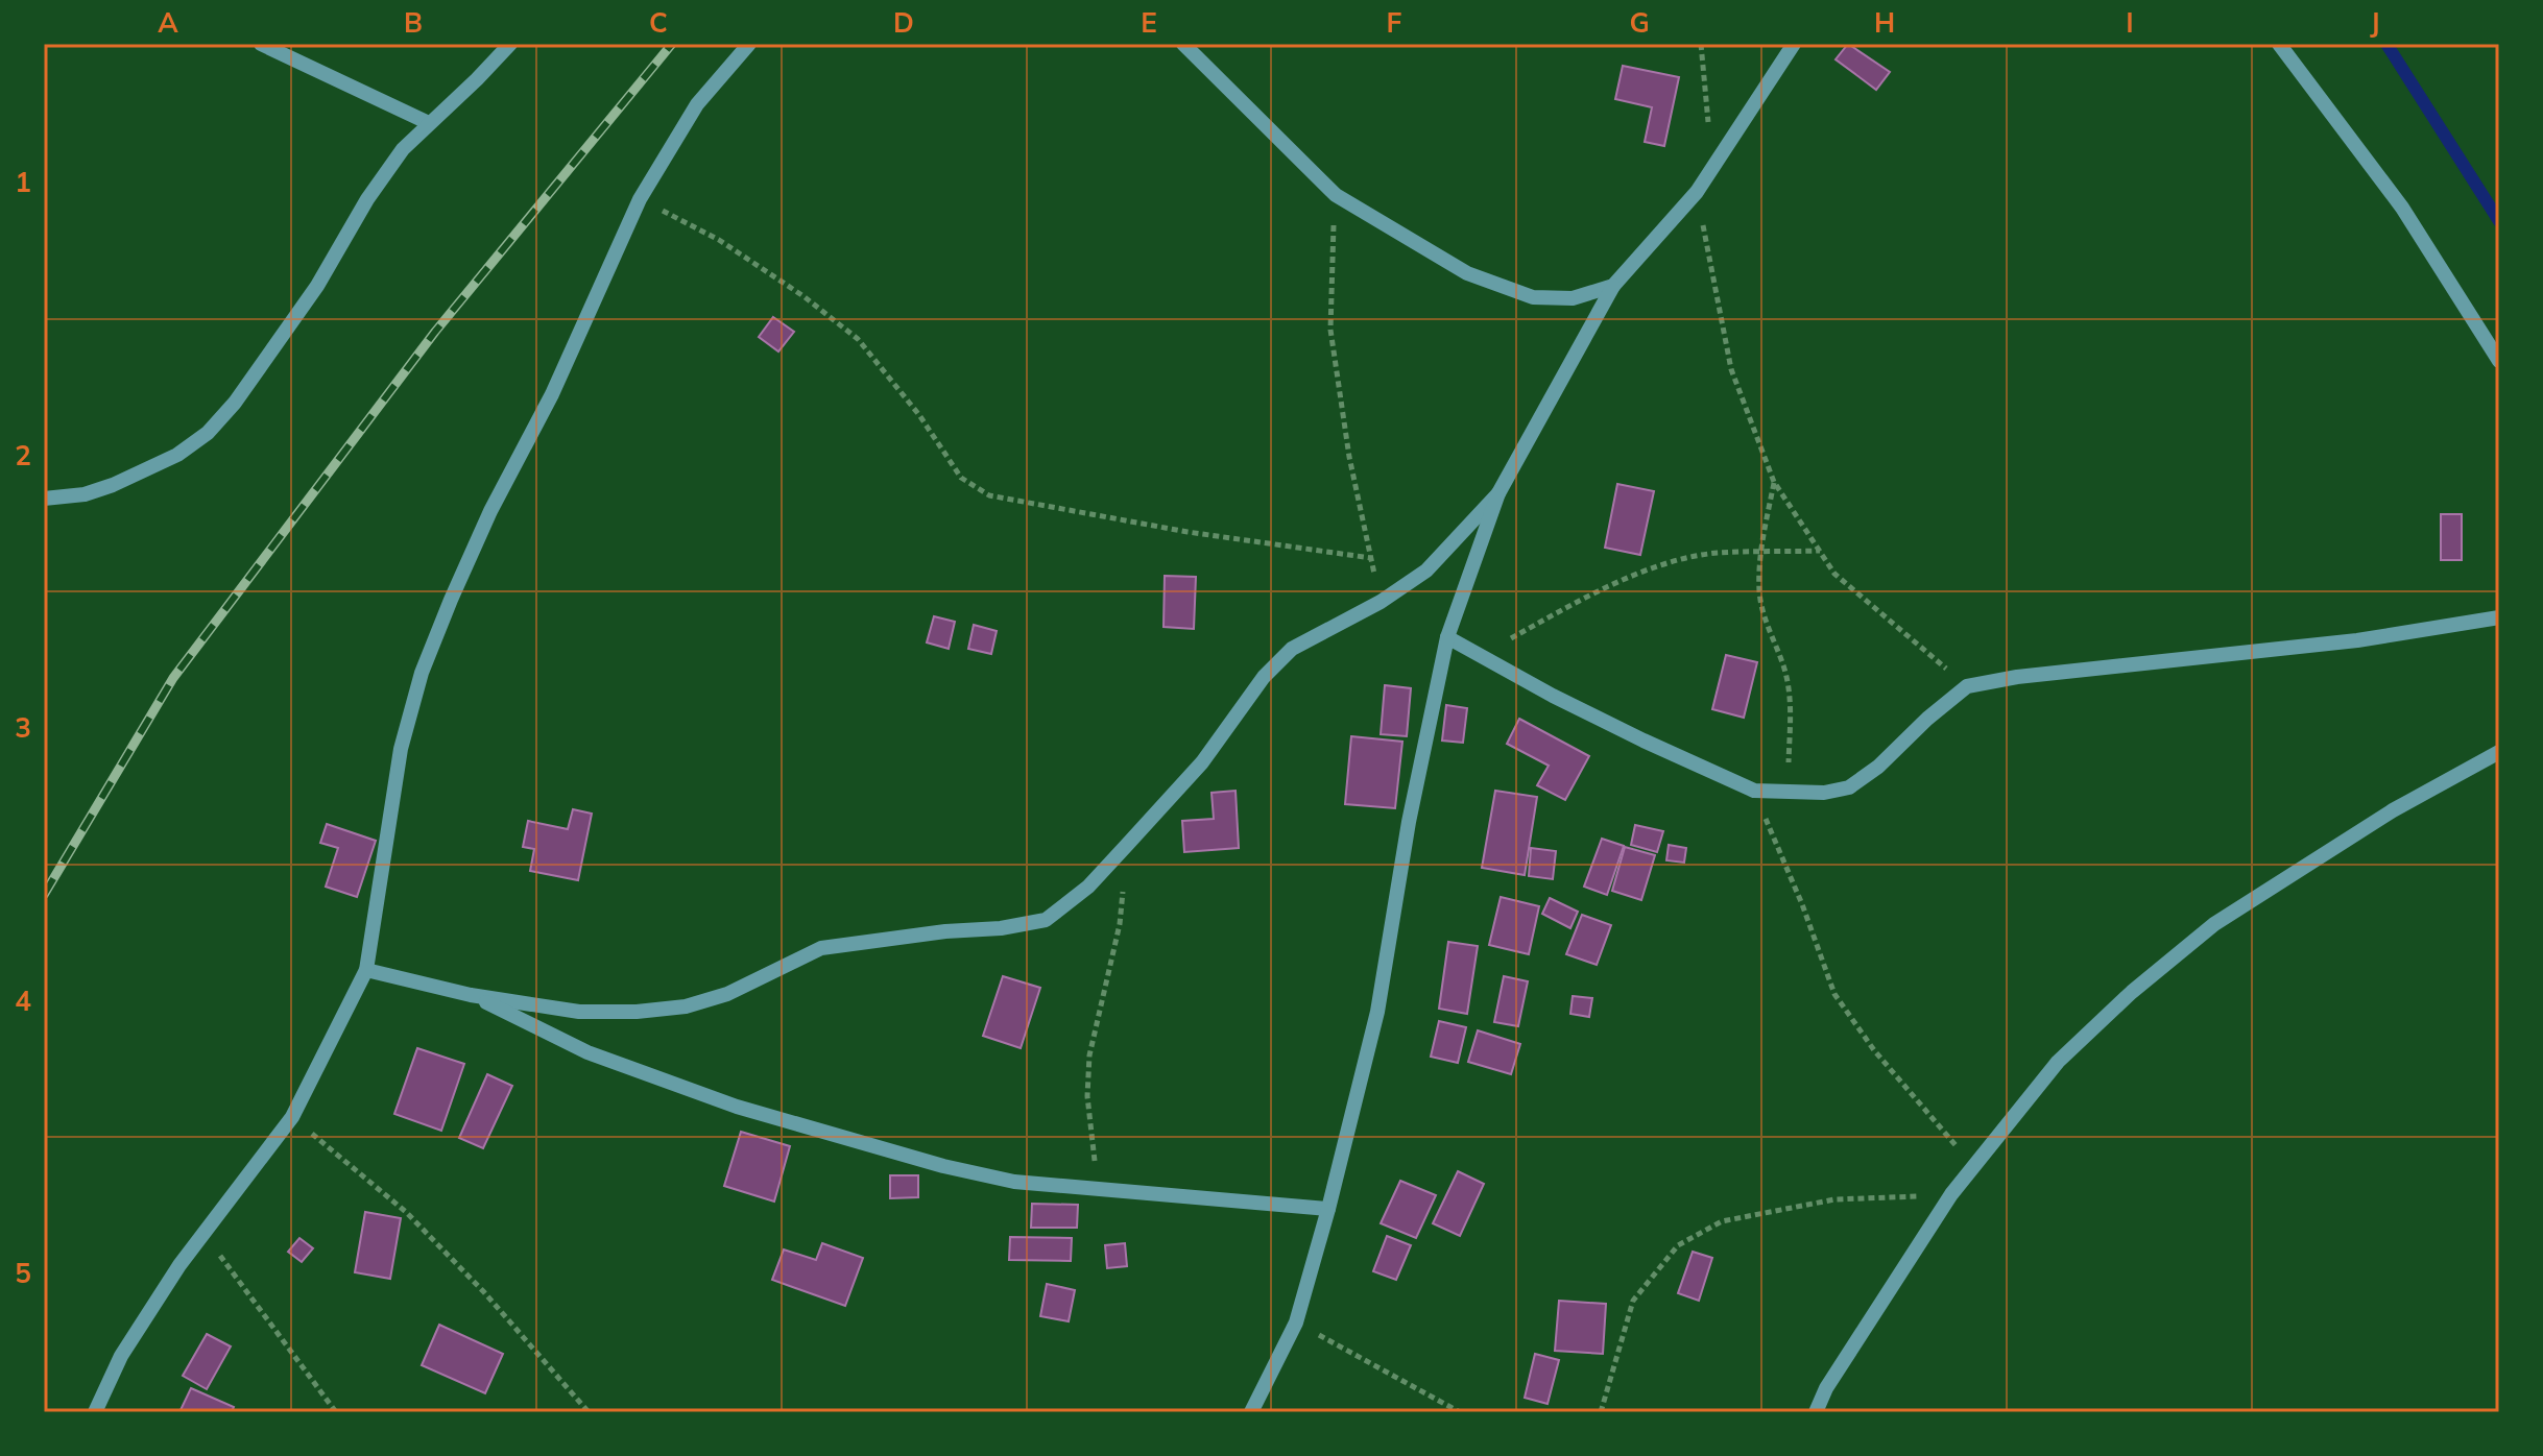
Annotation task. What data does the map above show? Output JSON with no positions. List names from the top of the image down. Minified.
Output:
{"grid":{"columns":["A","B","C","D","E","F","G","H","I","J"],"rows":["1","2","3","4","5"]}}
